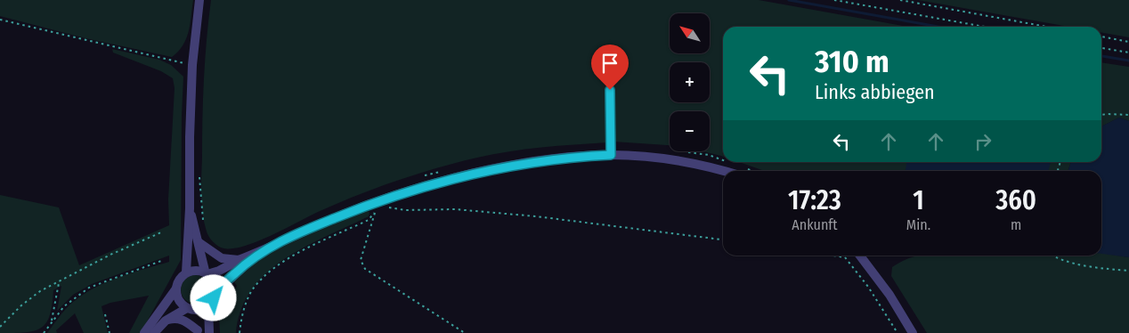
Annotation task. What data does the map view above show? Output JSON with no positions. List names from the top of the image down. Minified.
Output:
{"north":"top left","page":{"map_buttons":["+","−"],"turn":["310 m","Links abbiegen"],"eta":["17:23","Ankunft","1","Min.","360","m"]}}
